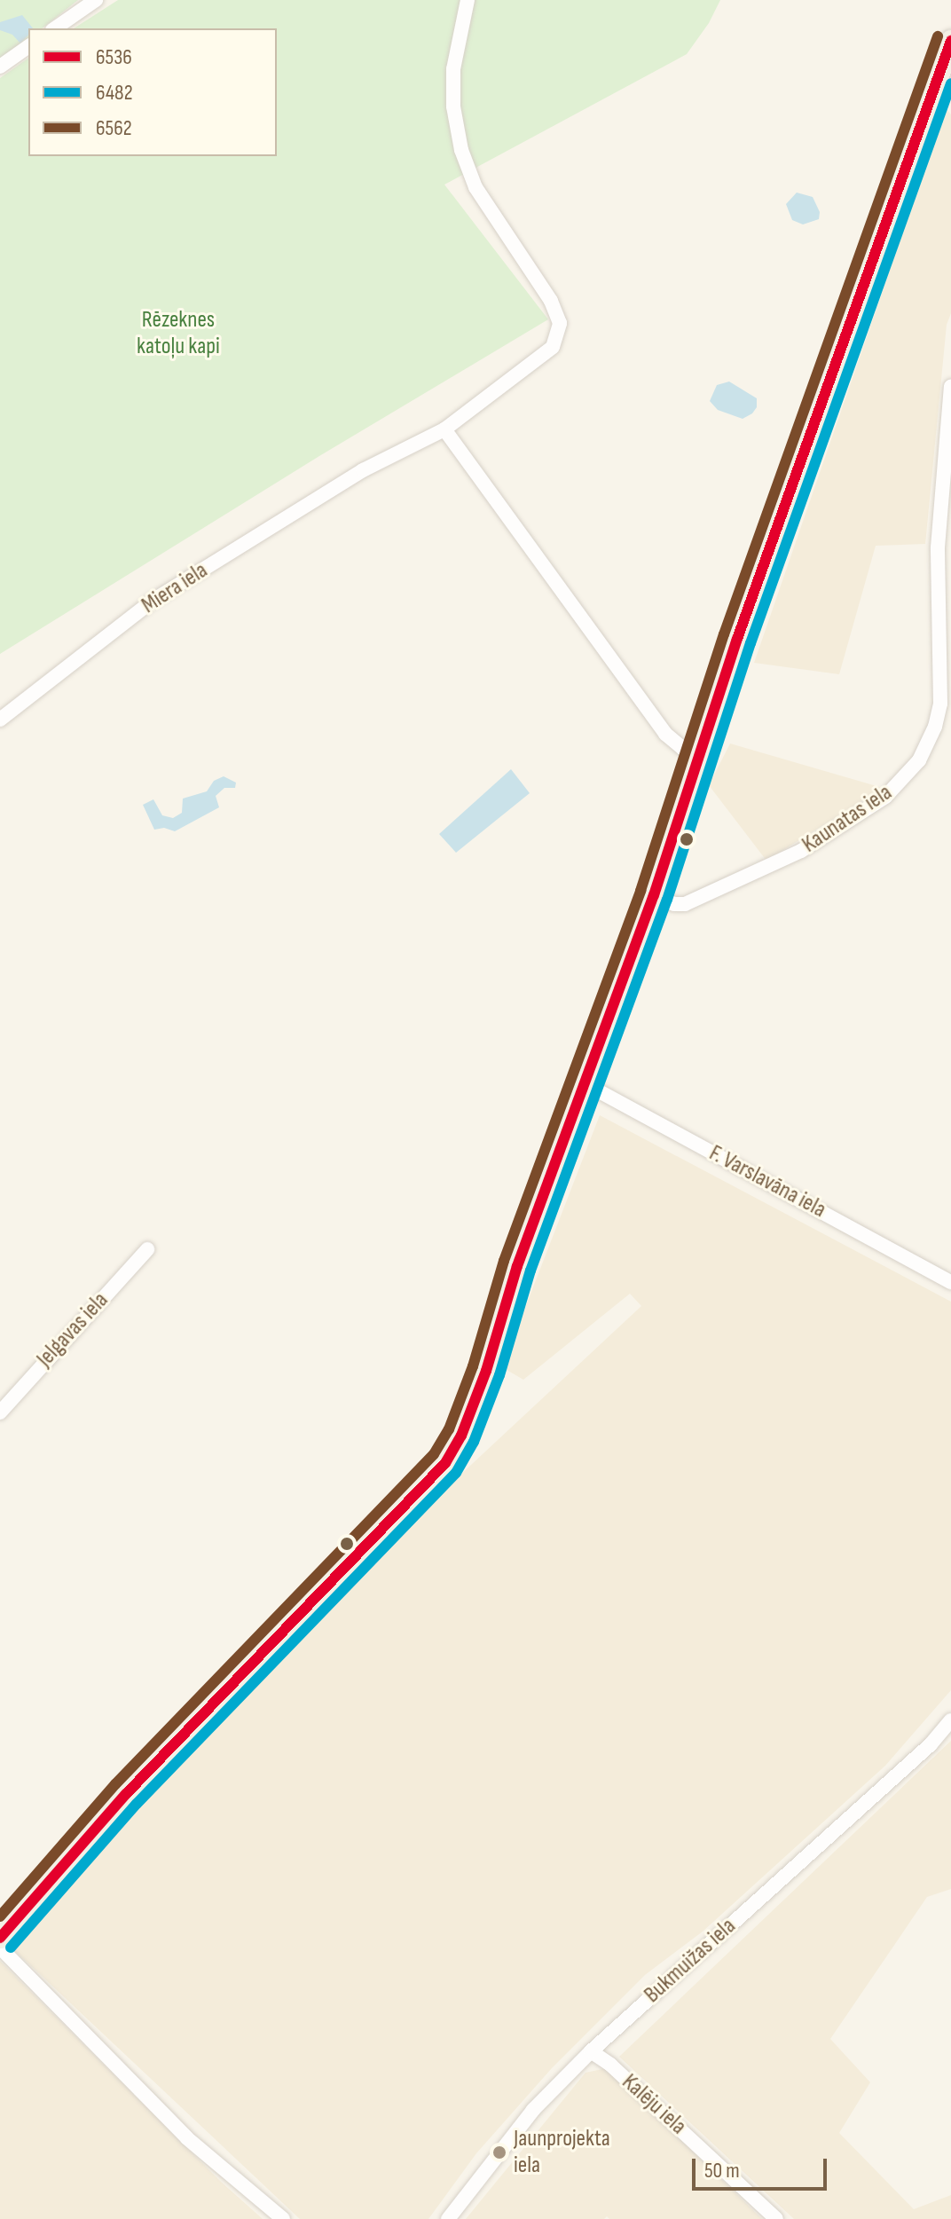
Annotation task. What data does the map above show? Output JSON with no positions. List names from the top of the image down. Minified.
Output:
{"streets":{"street":["Miera iela","Kaunatas iela","F. Varslavāna iela","Jelgavas iela","Bukmuižas iela","Kalēju iela"]},"crossings":[["Bukmuižas iela","Kalēju iela"]],"parks":["Rēzeknes katoļu kapi"],"places":["Jaunprojekta iela"],"lines":["transit line 6562","transit line 6536","transit line 6482"],"legend":["6536","6482","6562"],"scale_bar":"50 m"}
